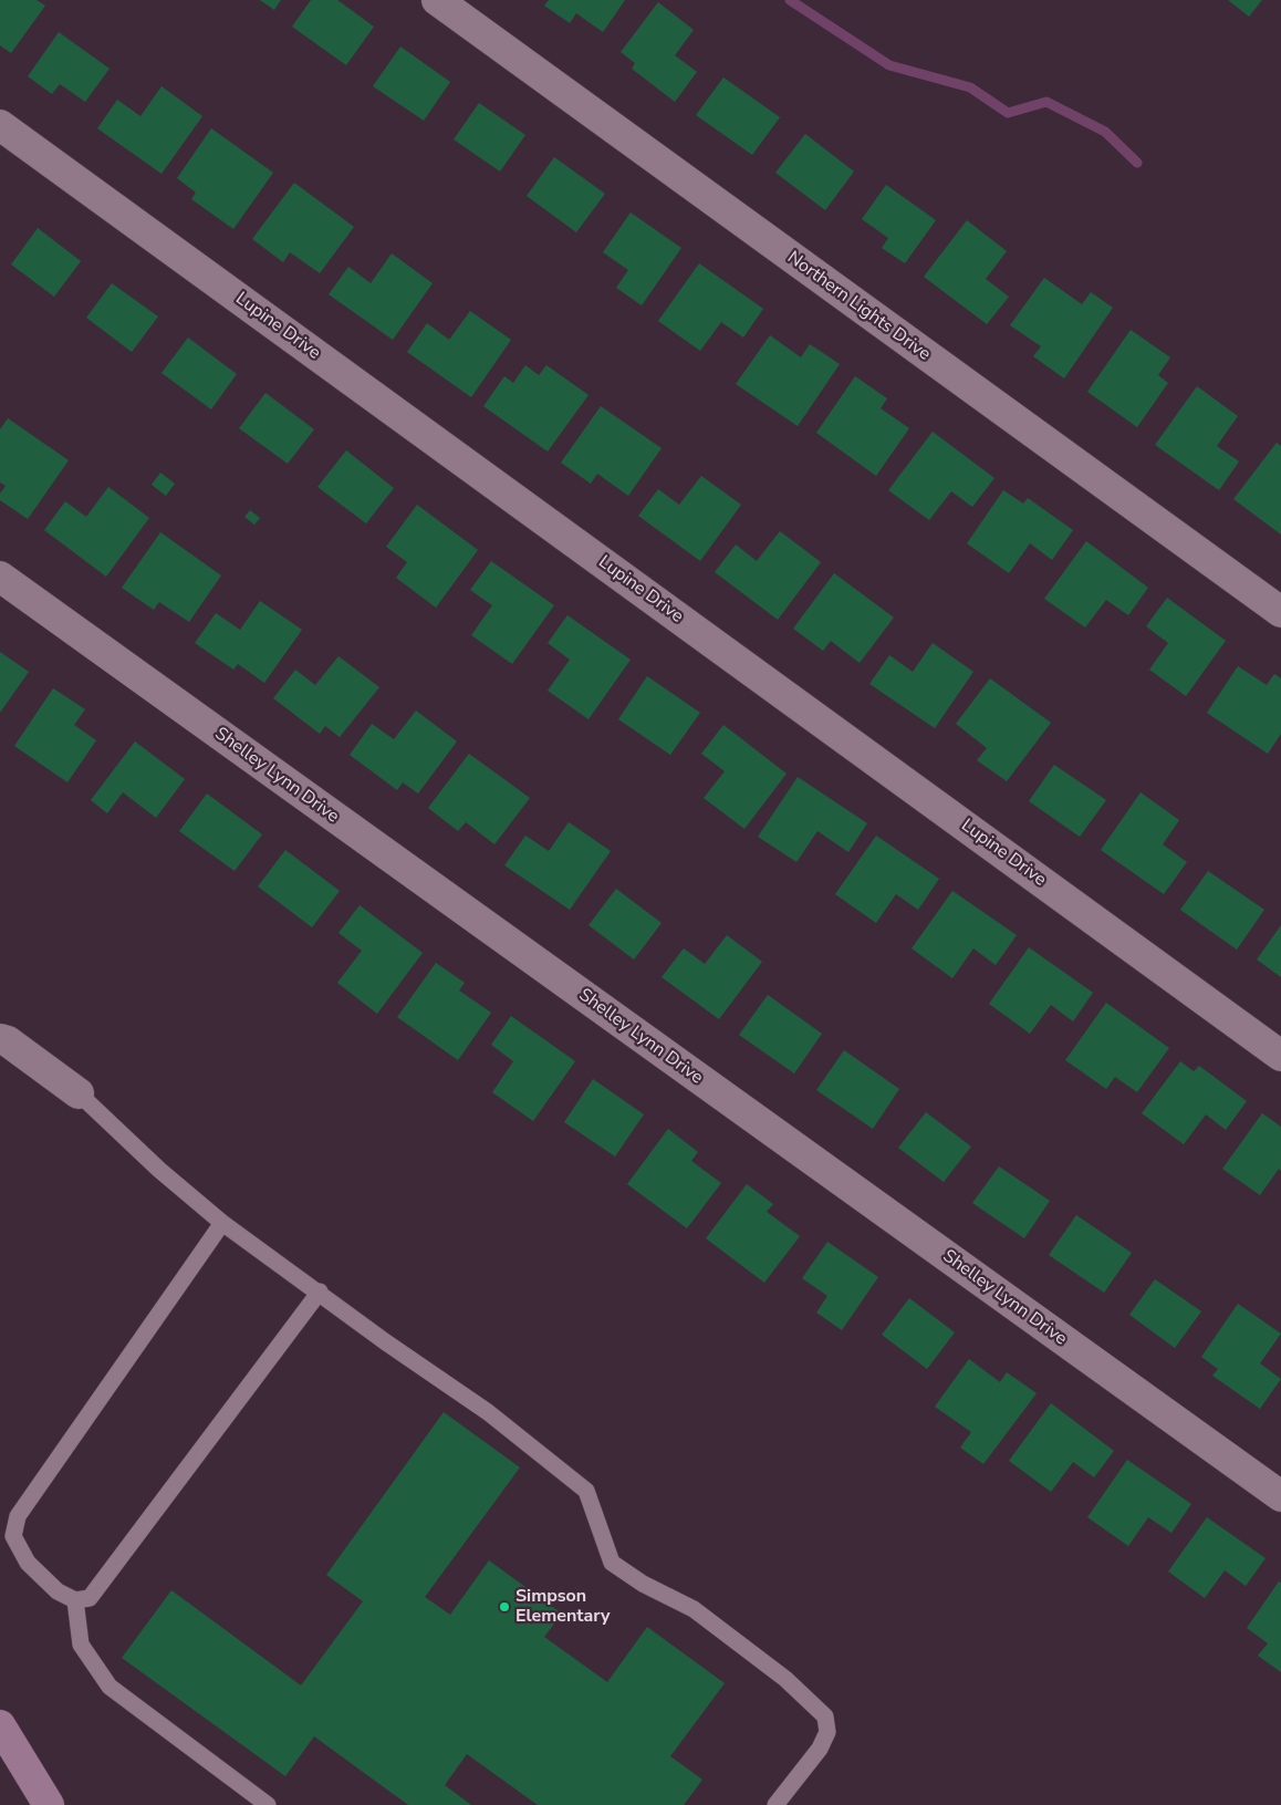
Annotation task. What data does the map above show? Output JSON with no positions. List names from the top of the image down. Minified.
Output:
{"streets":{"street":["Northern Lights Drive","Lupine Drive","Shelley Lynn Drive"]},"places":["Simpson Elementary"]}
